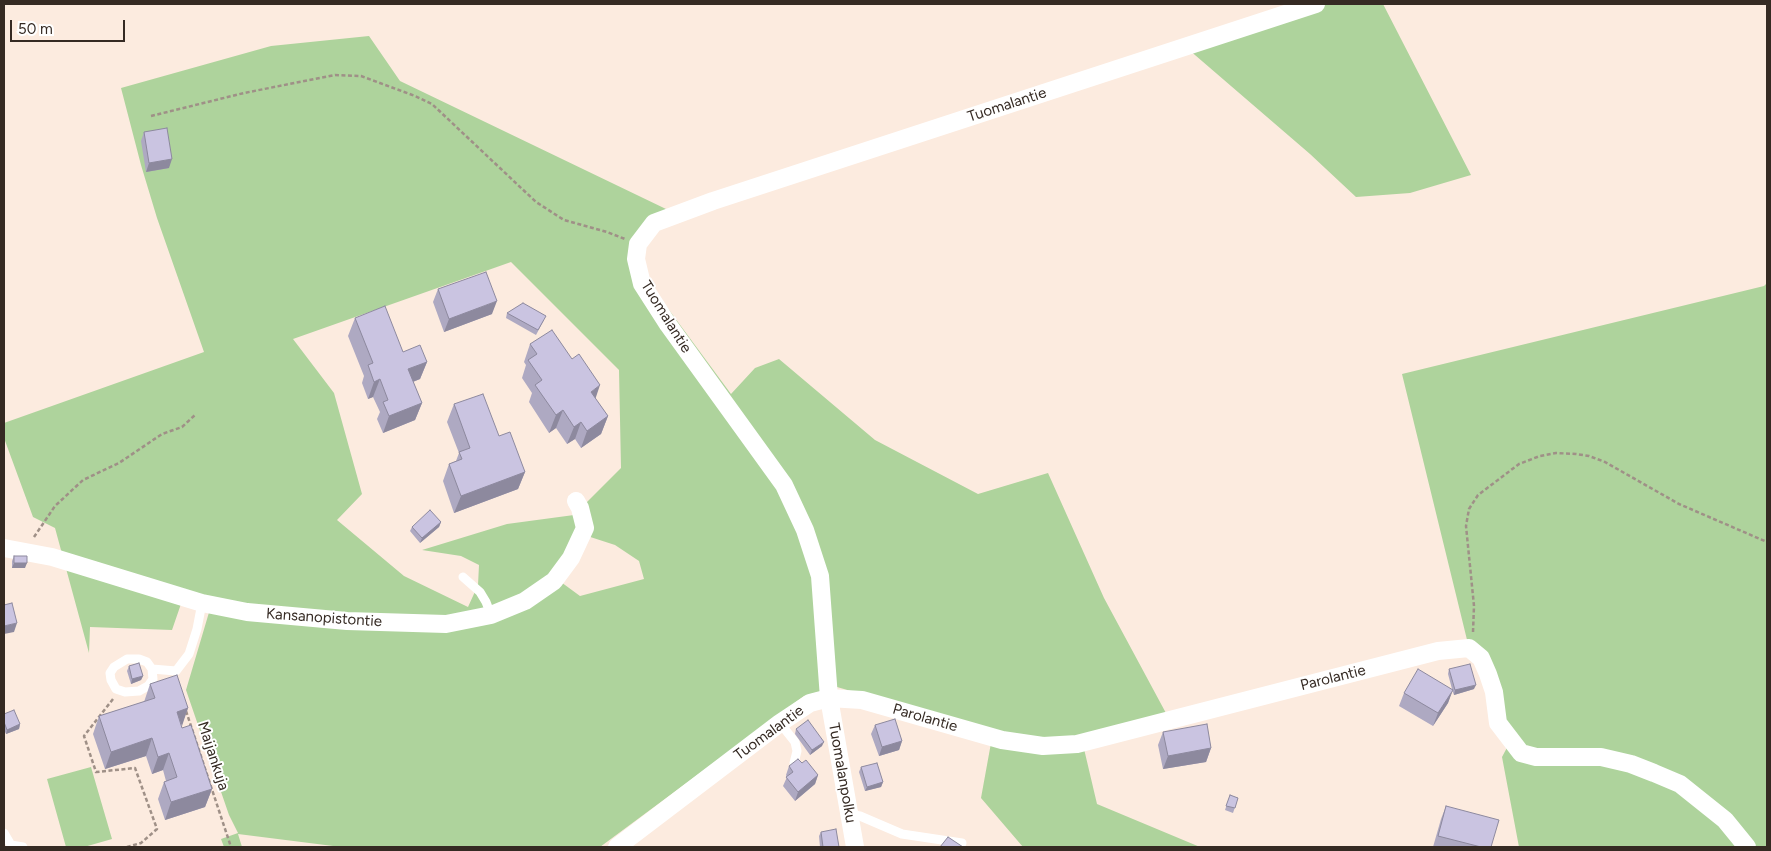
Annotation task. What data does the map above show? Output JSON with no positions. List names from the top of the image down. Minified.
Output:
{"streets":{"street":["Tuomalantie","Kansanopistontie","Parolantie","Tuomalanpolku"],"path":["Maijankuja"]},"crossings":[["Tuomalantie","Parolantie"],["Tuomalantie","Tuomalanpolku"],["Parolantie","Tuomalanpolku"]],"scale_bar":"50 m"}
